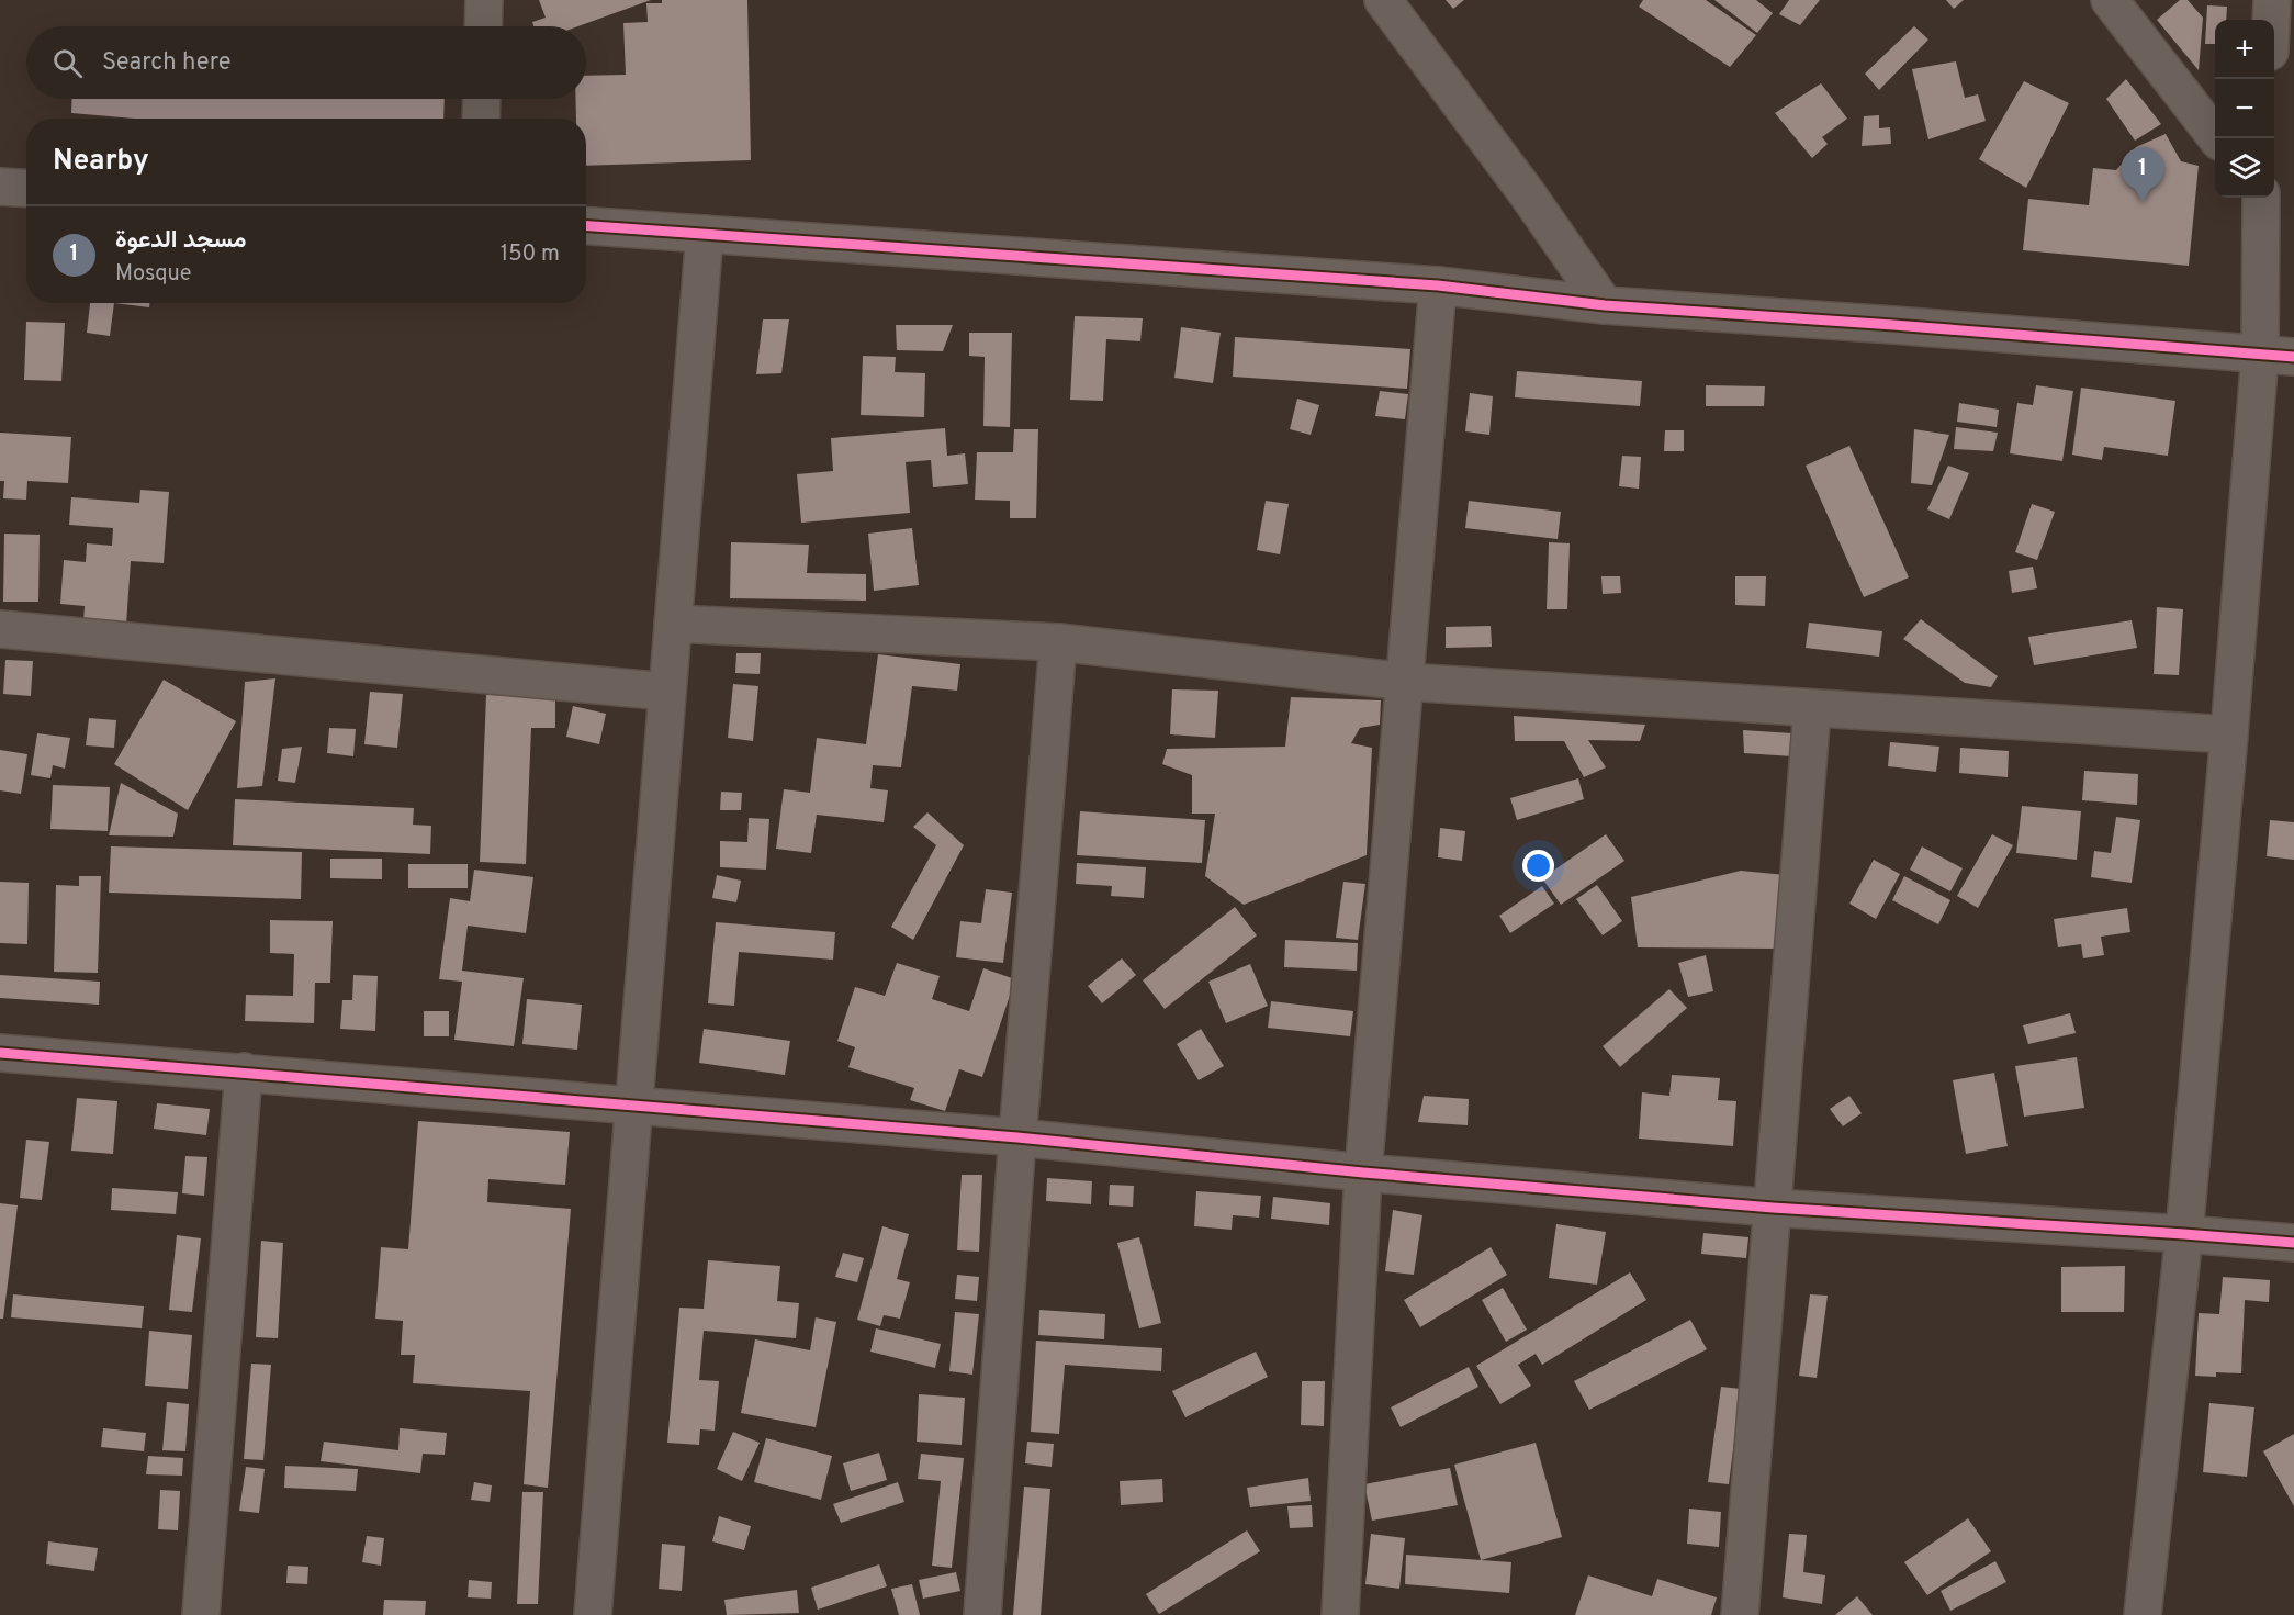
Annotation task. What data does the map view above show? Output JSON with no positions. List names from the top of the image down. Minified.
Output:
{"page":{"map_buttons":["+","−"],"search":"Search here","heading":"Nearby","pins":"1","list":[{"mark":"1","name":"مسجد الدعوة","note":"Mosque","value":"150 m"}]}}
